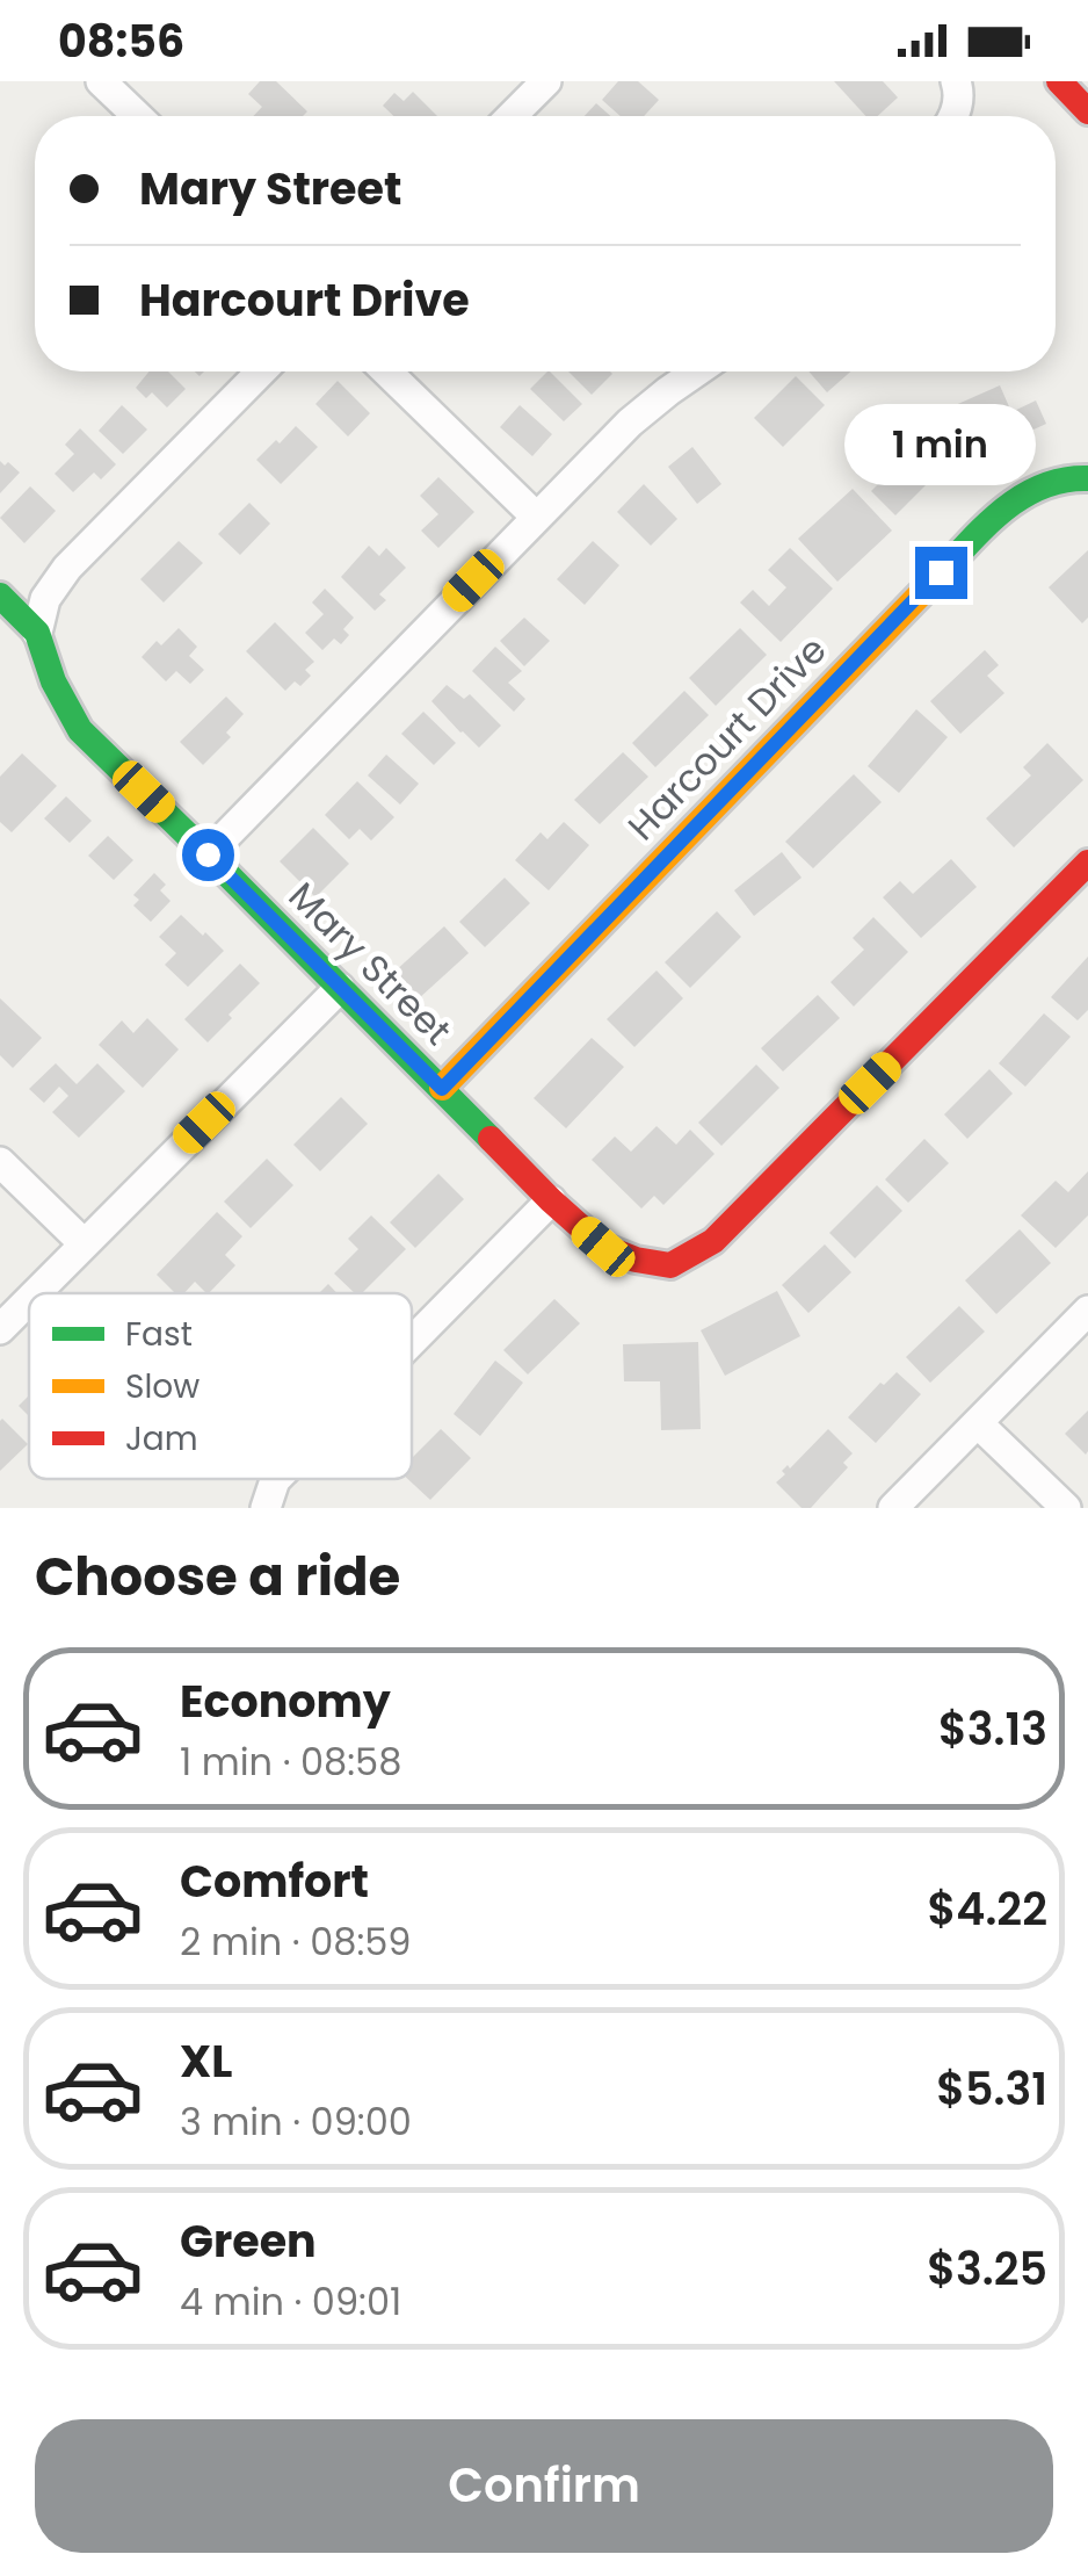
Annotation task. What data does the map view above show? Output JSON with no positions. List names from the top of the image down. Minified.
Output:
{"streets":{"street":["Harcourt Drive","Mary Street"]},"crossings":[["Harcourt Drive","Mary Street"]],"legend":["Fast","Slow","Jam"],"page":{"status":"08:56","banner":["Mary Street","Harcourt Drive"],"bubble":"1 min","heading":"Choose a ride","list":[{"name":"Economy","note":"1 min · 08:58","value":"$3.13"},{"name":"Comfort","note":"2 min · 08:59","value":"$4.22"},{"name":"XL","note":"3 min · 09:00","value":"$5.31"},{"name":"Green","note":"4 min · 09:01","value":"$3.25"}],"buttons":"Confirm"}}
